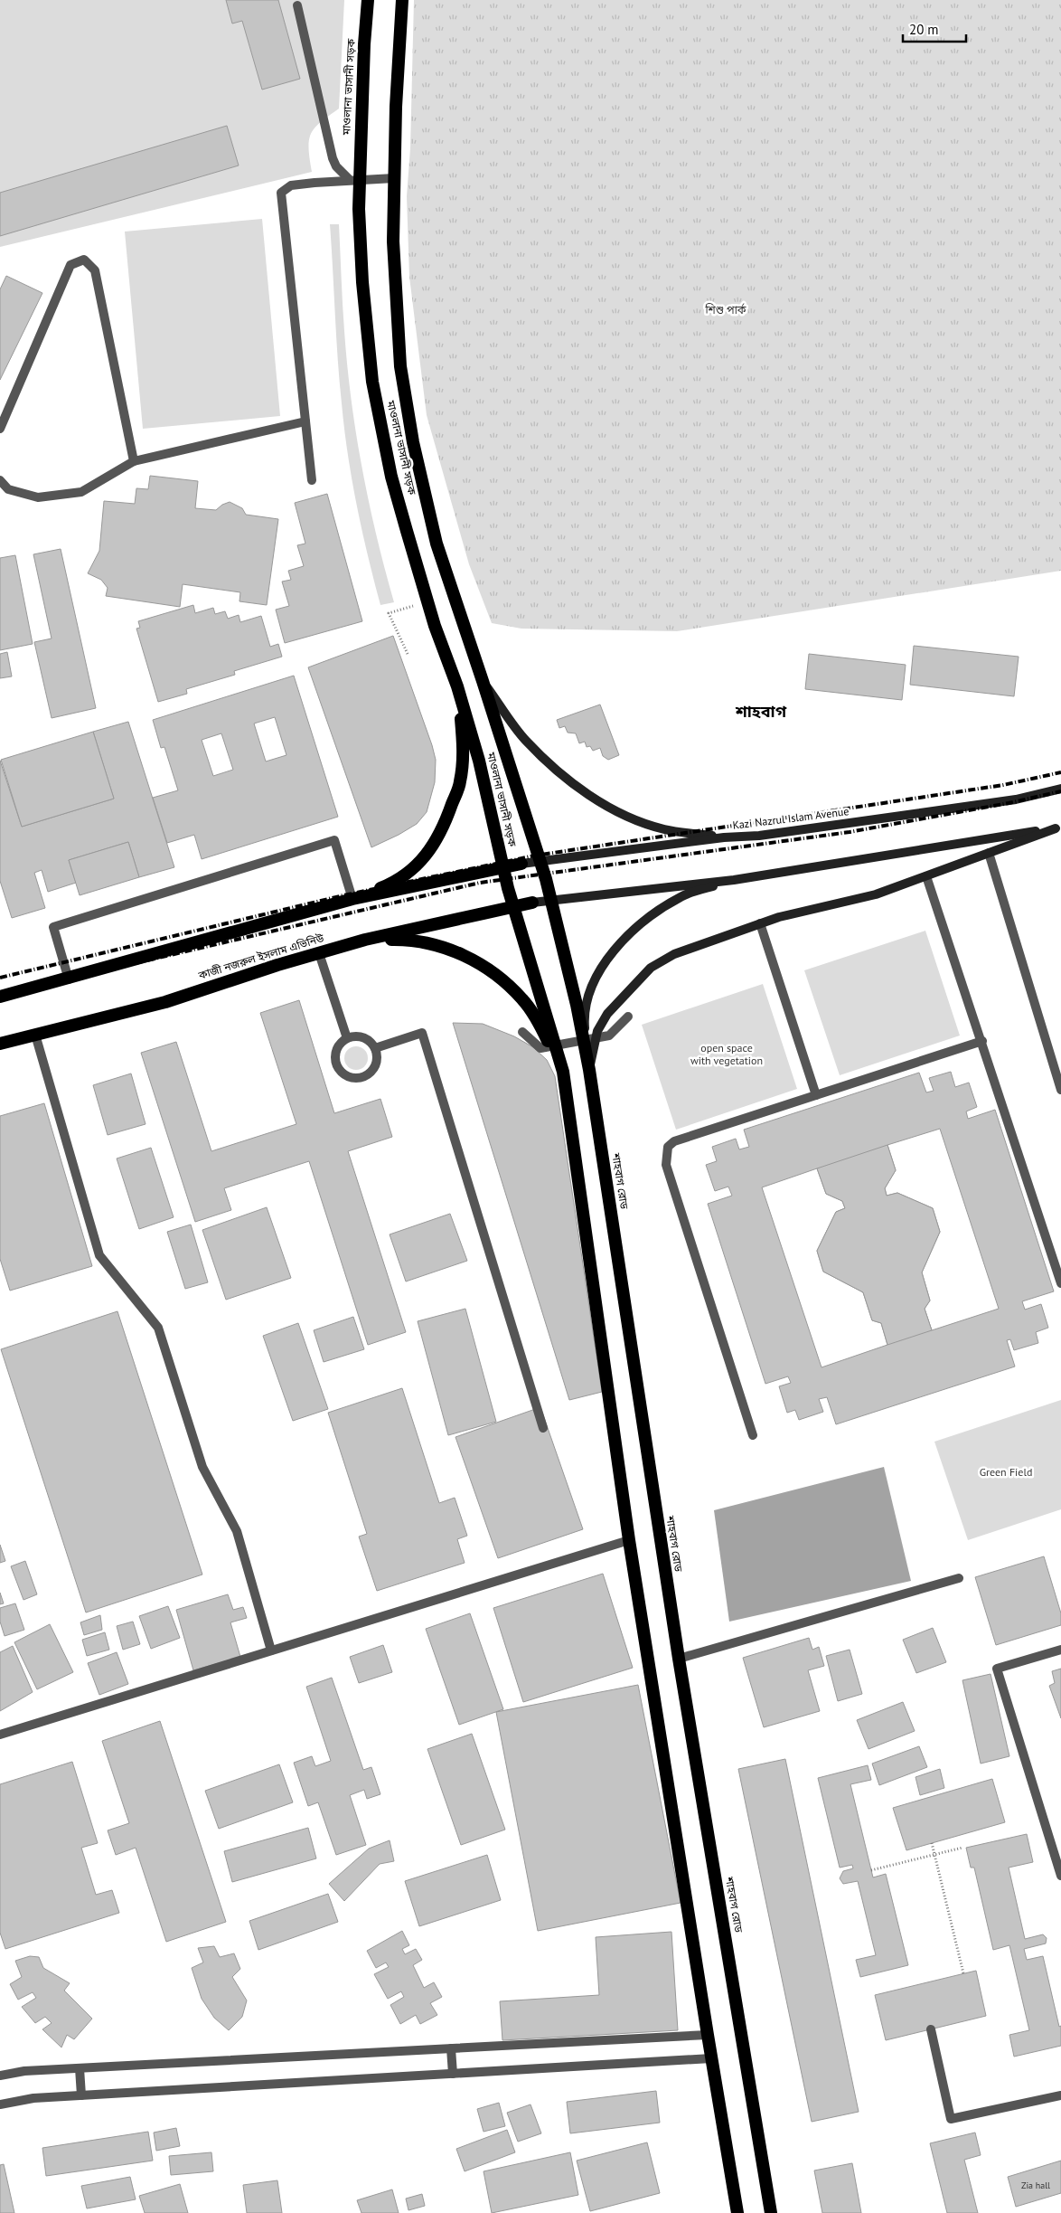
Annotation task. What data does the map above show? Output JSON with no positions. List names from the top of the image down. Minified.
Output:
{"streets":{"highway":["মাওলানা ভাসানী সড়ক","কাজী নজরুল ইসলাম এভিনিউ","শাহবাগ রোড"],"main road":["Kazi Nazrul Islam Avenue"]},"crossings":[["মাওলানা ভাসানী সড়ক","Kazi Nazrul Islam Avenue"],["মাওলানা ভাসানী সড়ক","কাজী নজরুল ইসলাম এভিনিউ"],["মাওলানা ভাসানী সড়ক","শাহবাগ রোড"],["Kazi Nazrul Islam Avenue","কাজী নজরুল ইসলাম এভিনিউ"],["Kazi Nazrul Islam Avenue","শাহবাগ রোড"],["কাজী নজরুল ইসলাম এভিনিউ","শাহবাগ রোড"]],"districts":["শাহবাগ"],"parks":["শিশু পার্ক","open space with vegetation","Green Field"],"house_numbers":["Zia hall"],"scale_bar":"20 m"}
